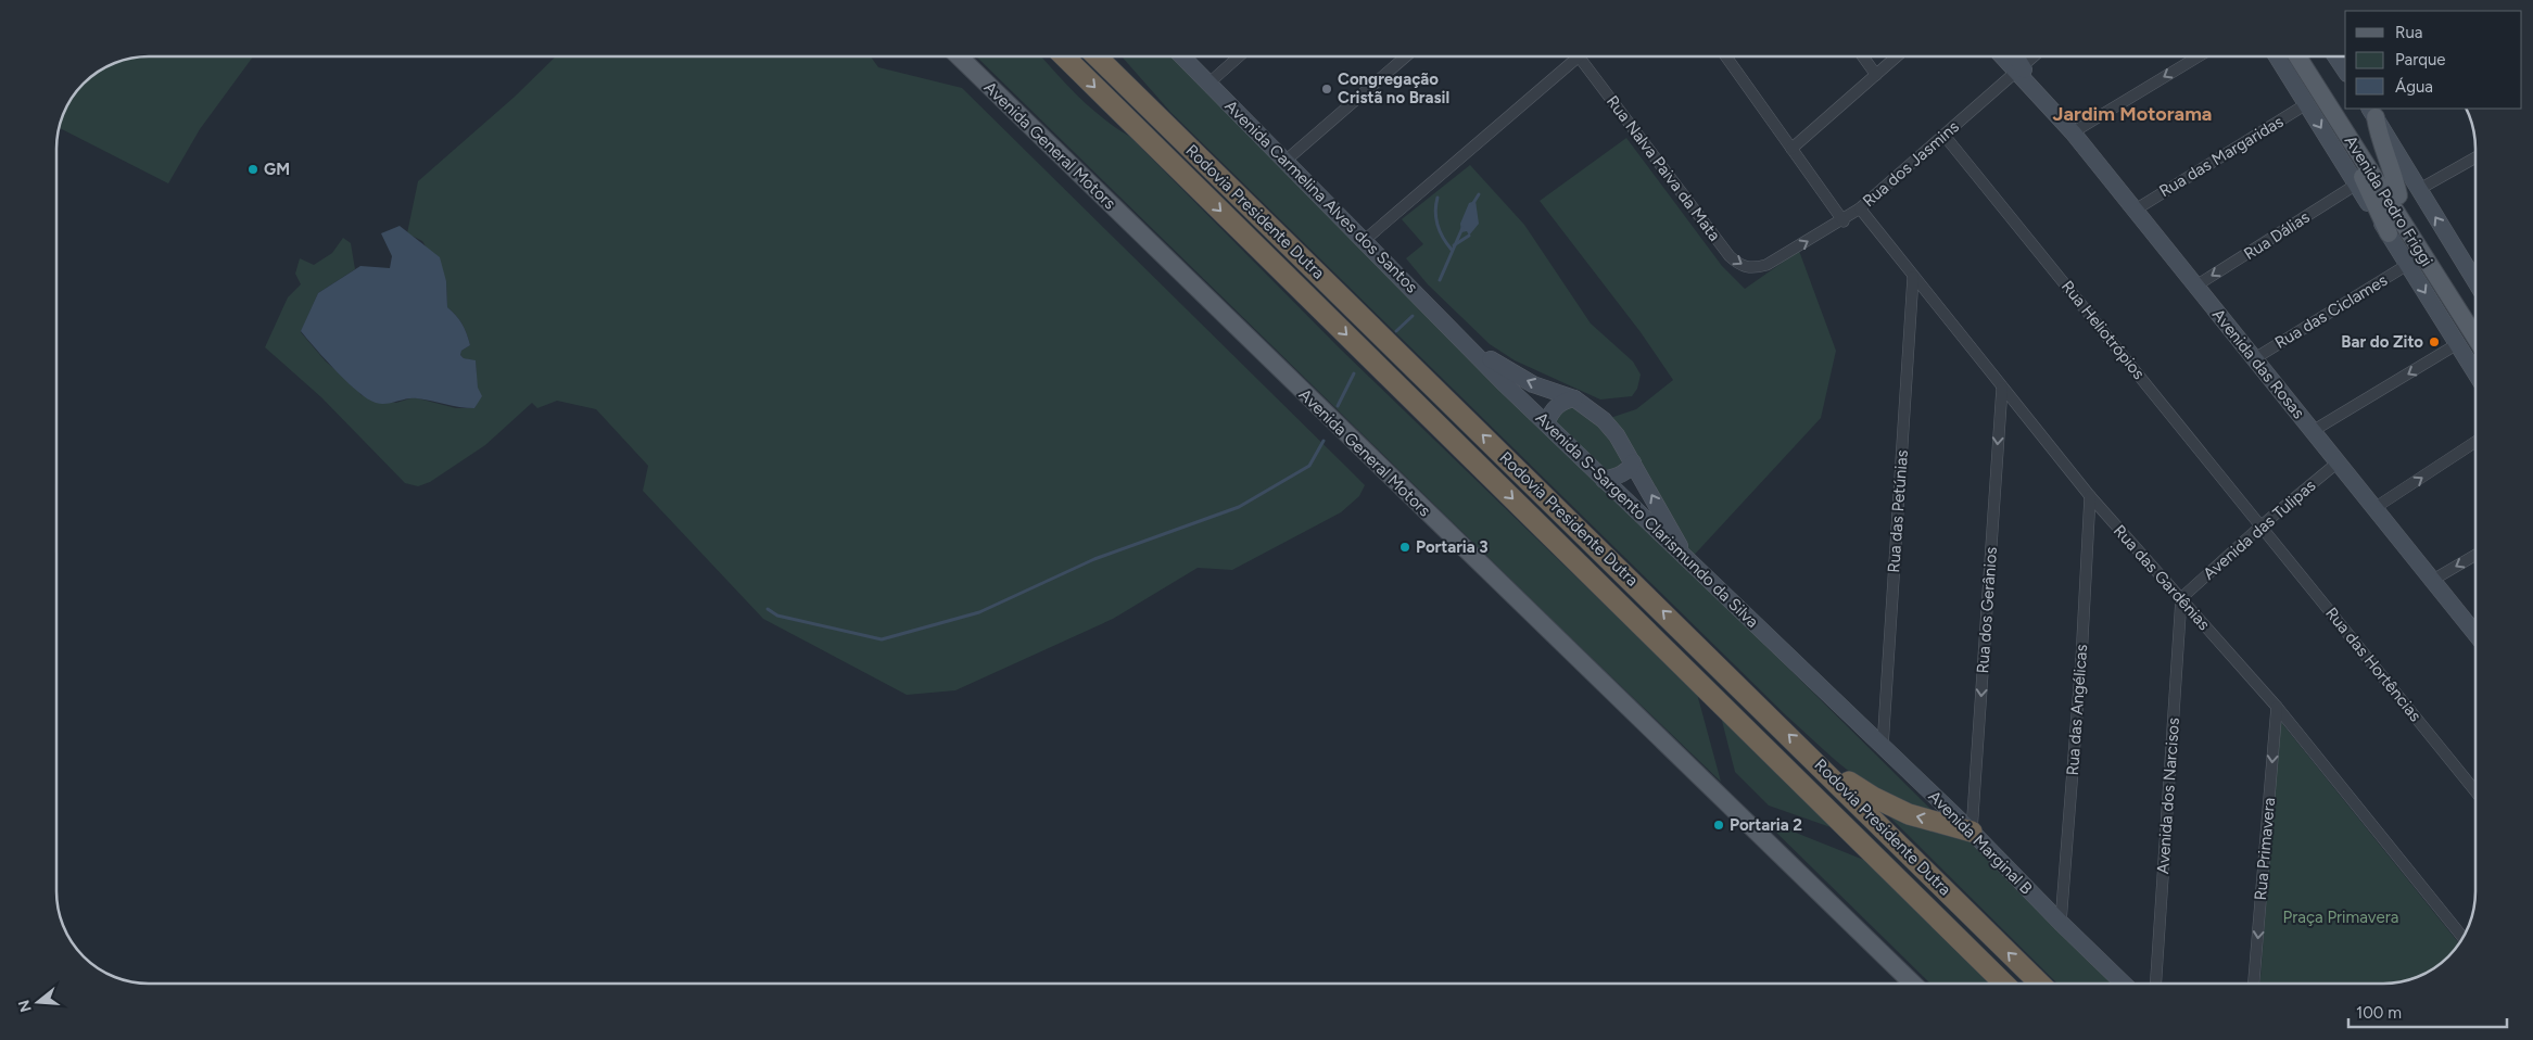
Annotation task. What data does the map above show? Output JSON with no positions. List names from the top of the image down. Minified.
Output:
{"streets":{"highway":["Rodovia Presidente Dutra"],"main road":["Avenida General Motors","Avenida Pedro Friggi"],"street":["Rua das Margaridas","Rua dos Jasmins","Rua Nalva Paiva da Mata","Avenida Carmelina Alves dos Santos","Rua Dálias","Rua das Ciclames","Rua Heliotrópios","Avenida das Rosas","Rua das Petúnias","Avenida S-Sargento Clarismundo da Silva","Avenida das Tulipas","Rua das Gardênias","Rua dos Gerânios","Rua das Hortências","Rua das Angélicas","Avenida dos Narcisos","Avenida Marginal B","Rua Primavera"]},"crossings":[["Rua das Margaridas","Avenida das Rosas"],["Rua dos Jasmins","Rua Nalva Paiva da Mata"],["Rua dos Jasmins","Rua Heliotrópios"],["Rua dos Jasmins","Avenida das Rosas"],["Rua dos Jasmins","Rua das Gardênias"],["Avenida Carmelina Alves dos Santos","Avenida S-Sargento Clarismundo da Silva"],["Rua Dálias","Avenida das Rosas"],["Rua das Ciclames","Avenida das Rosas"],["Rua Heliotrópios","Avenida das Tulipas"],["Rua Heliotrópios","Rua das Hortências"],["Avenida das Rosas","Avenida das Tulipas"],["Rua das Petúnias","Rua das Gardênias"],["Rua das Petúnias","Avenida Marginal B"],["Avenida S-Sargento Clarismundo da Silva","Avenida Marginal B"],["Avenida das Tulipas","Rua das Gardênias"],["Avenida das Tulipas","Rua das Hortências"],["Avenida das Tulipas","Avenida dos Narcisos"],["Rua das Gardênias","Rua dos Gerânios"],["Rua das Gardênias","Rua das Angélicas"],["Rua das Gardênias","Avenida dos Narcisos"],["Rua das Gardênias","Rua Primavera"],["Rua dos Gerânios","Avenida Marginal B"],["Rua das Angélicas","Avenida Marginal B"]],"one_way":["Rua Nalva Paiva da Mata","Rua Dálias","Rua dos Gerânios","Rua Primavera"],"districts":["Jardim Motorama"],"parks":["Praça Primavera"],"places":["Congregação Cristã no Brasil","GM","Bar do Zito","Portaria 3","Portaria 2"],"legend":["Rua","Parque","Água"],"scale_bar":"100 m","north":"left"}
